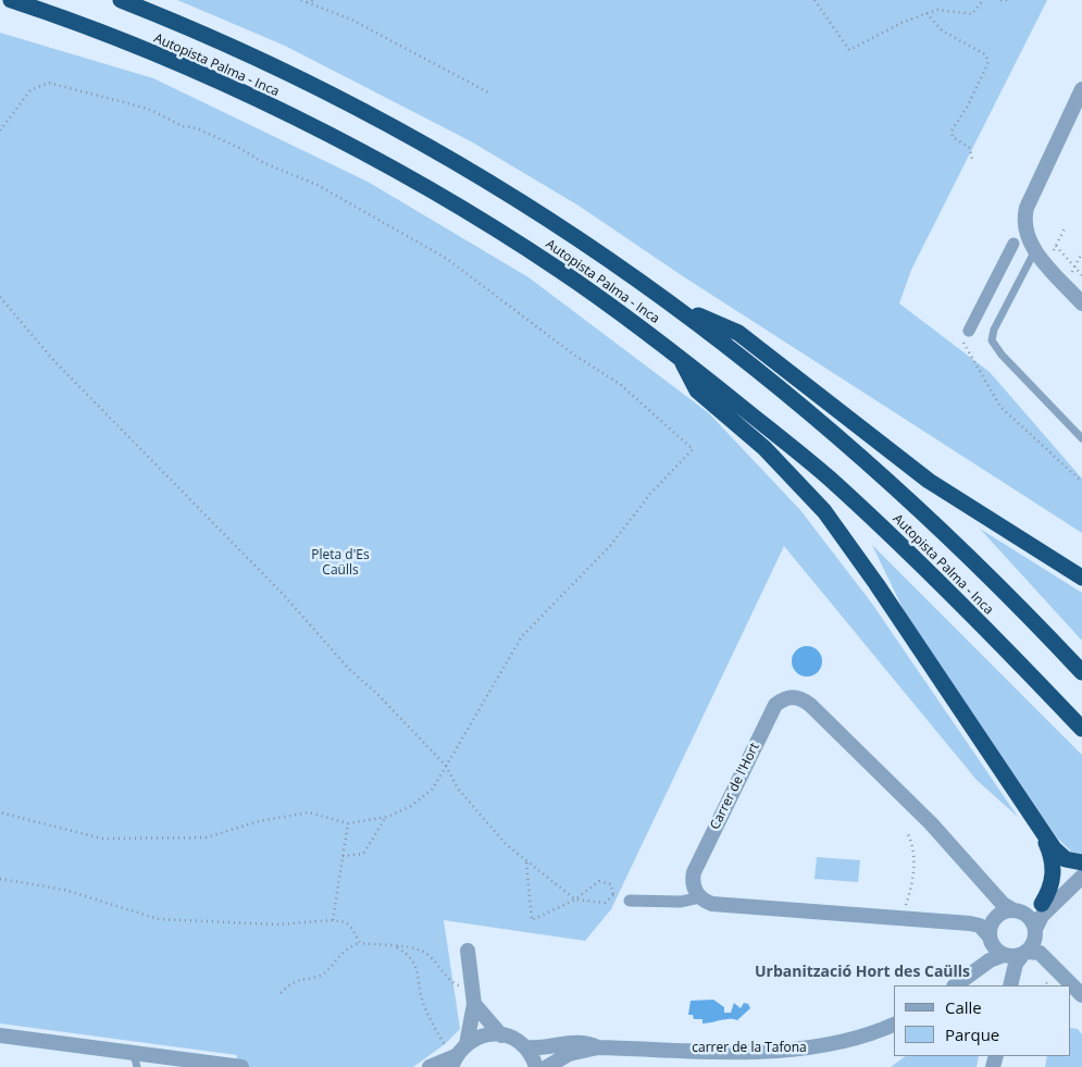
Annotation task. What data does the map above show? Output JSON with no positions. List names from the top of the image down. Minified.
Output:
{"streets":{"highway":["Autopista Palma - Inca"],"street":["Carrer de l'Hort","carrer de la Tafona"]},"districts":["Urbanització Hort des Caülls"],"parks":["Pleta d'Es Caülls"],"legend":["Calle","Parque"]}
